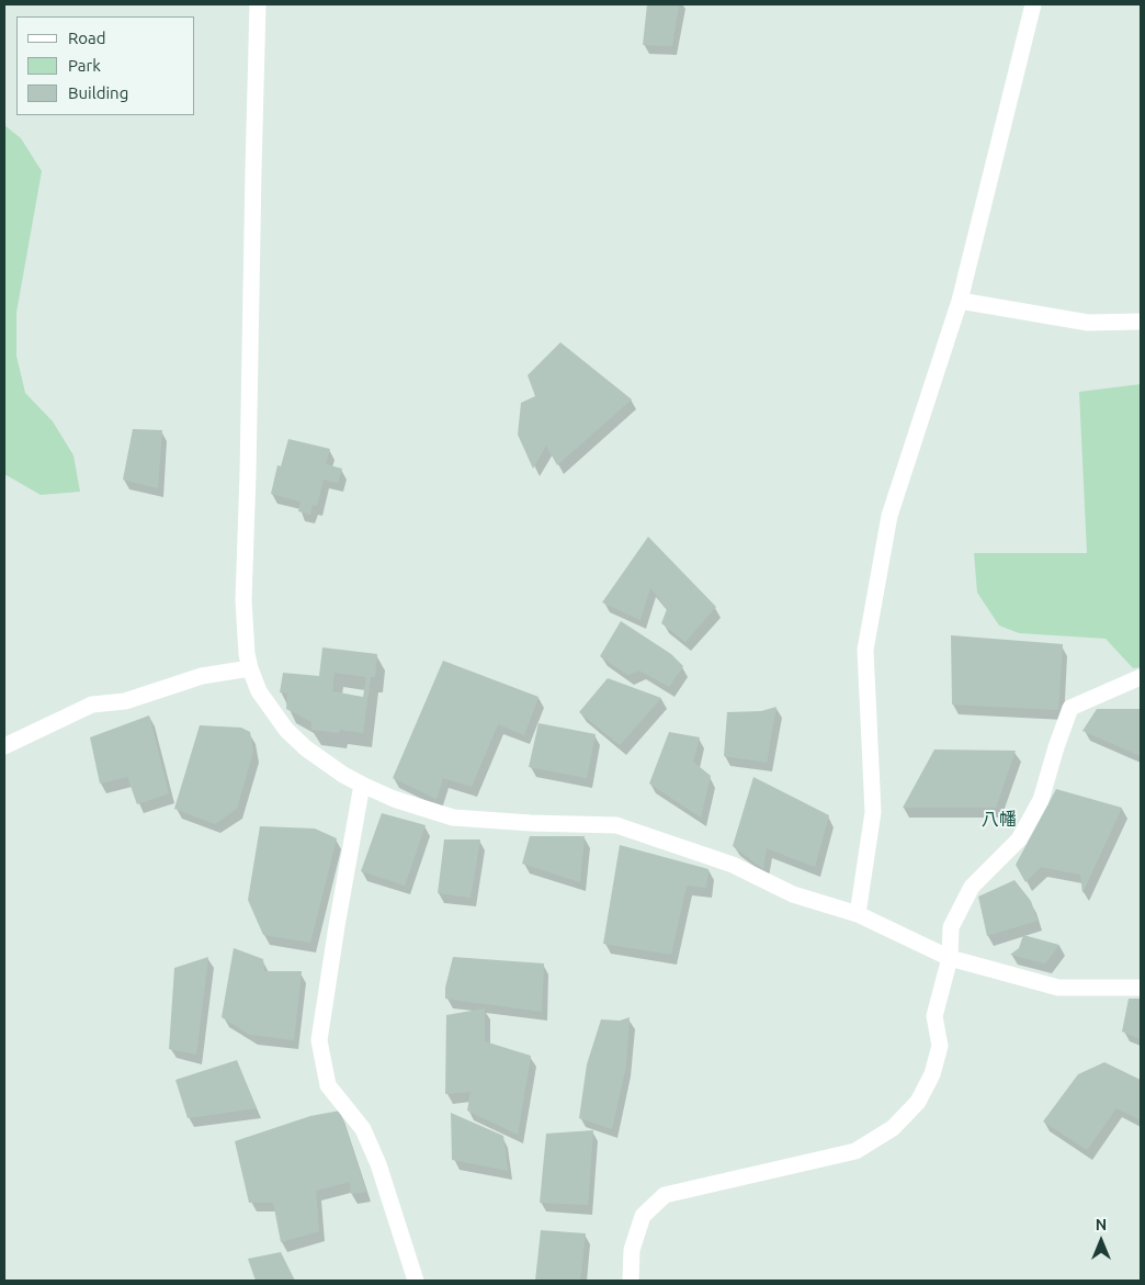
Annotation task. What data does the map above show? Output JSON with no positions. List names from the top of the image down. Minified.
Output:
{"districts":["八幡"],"legend":["Road","Park","Building"],"north":"top"}
